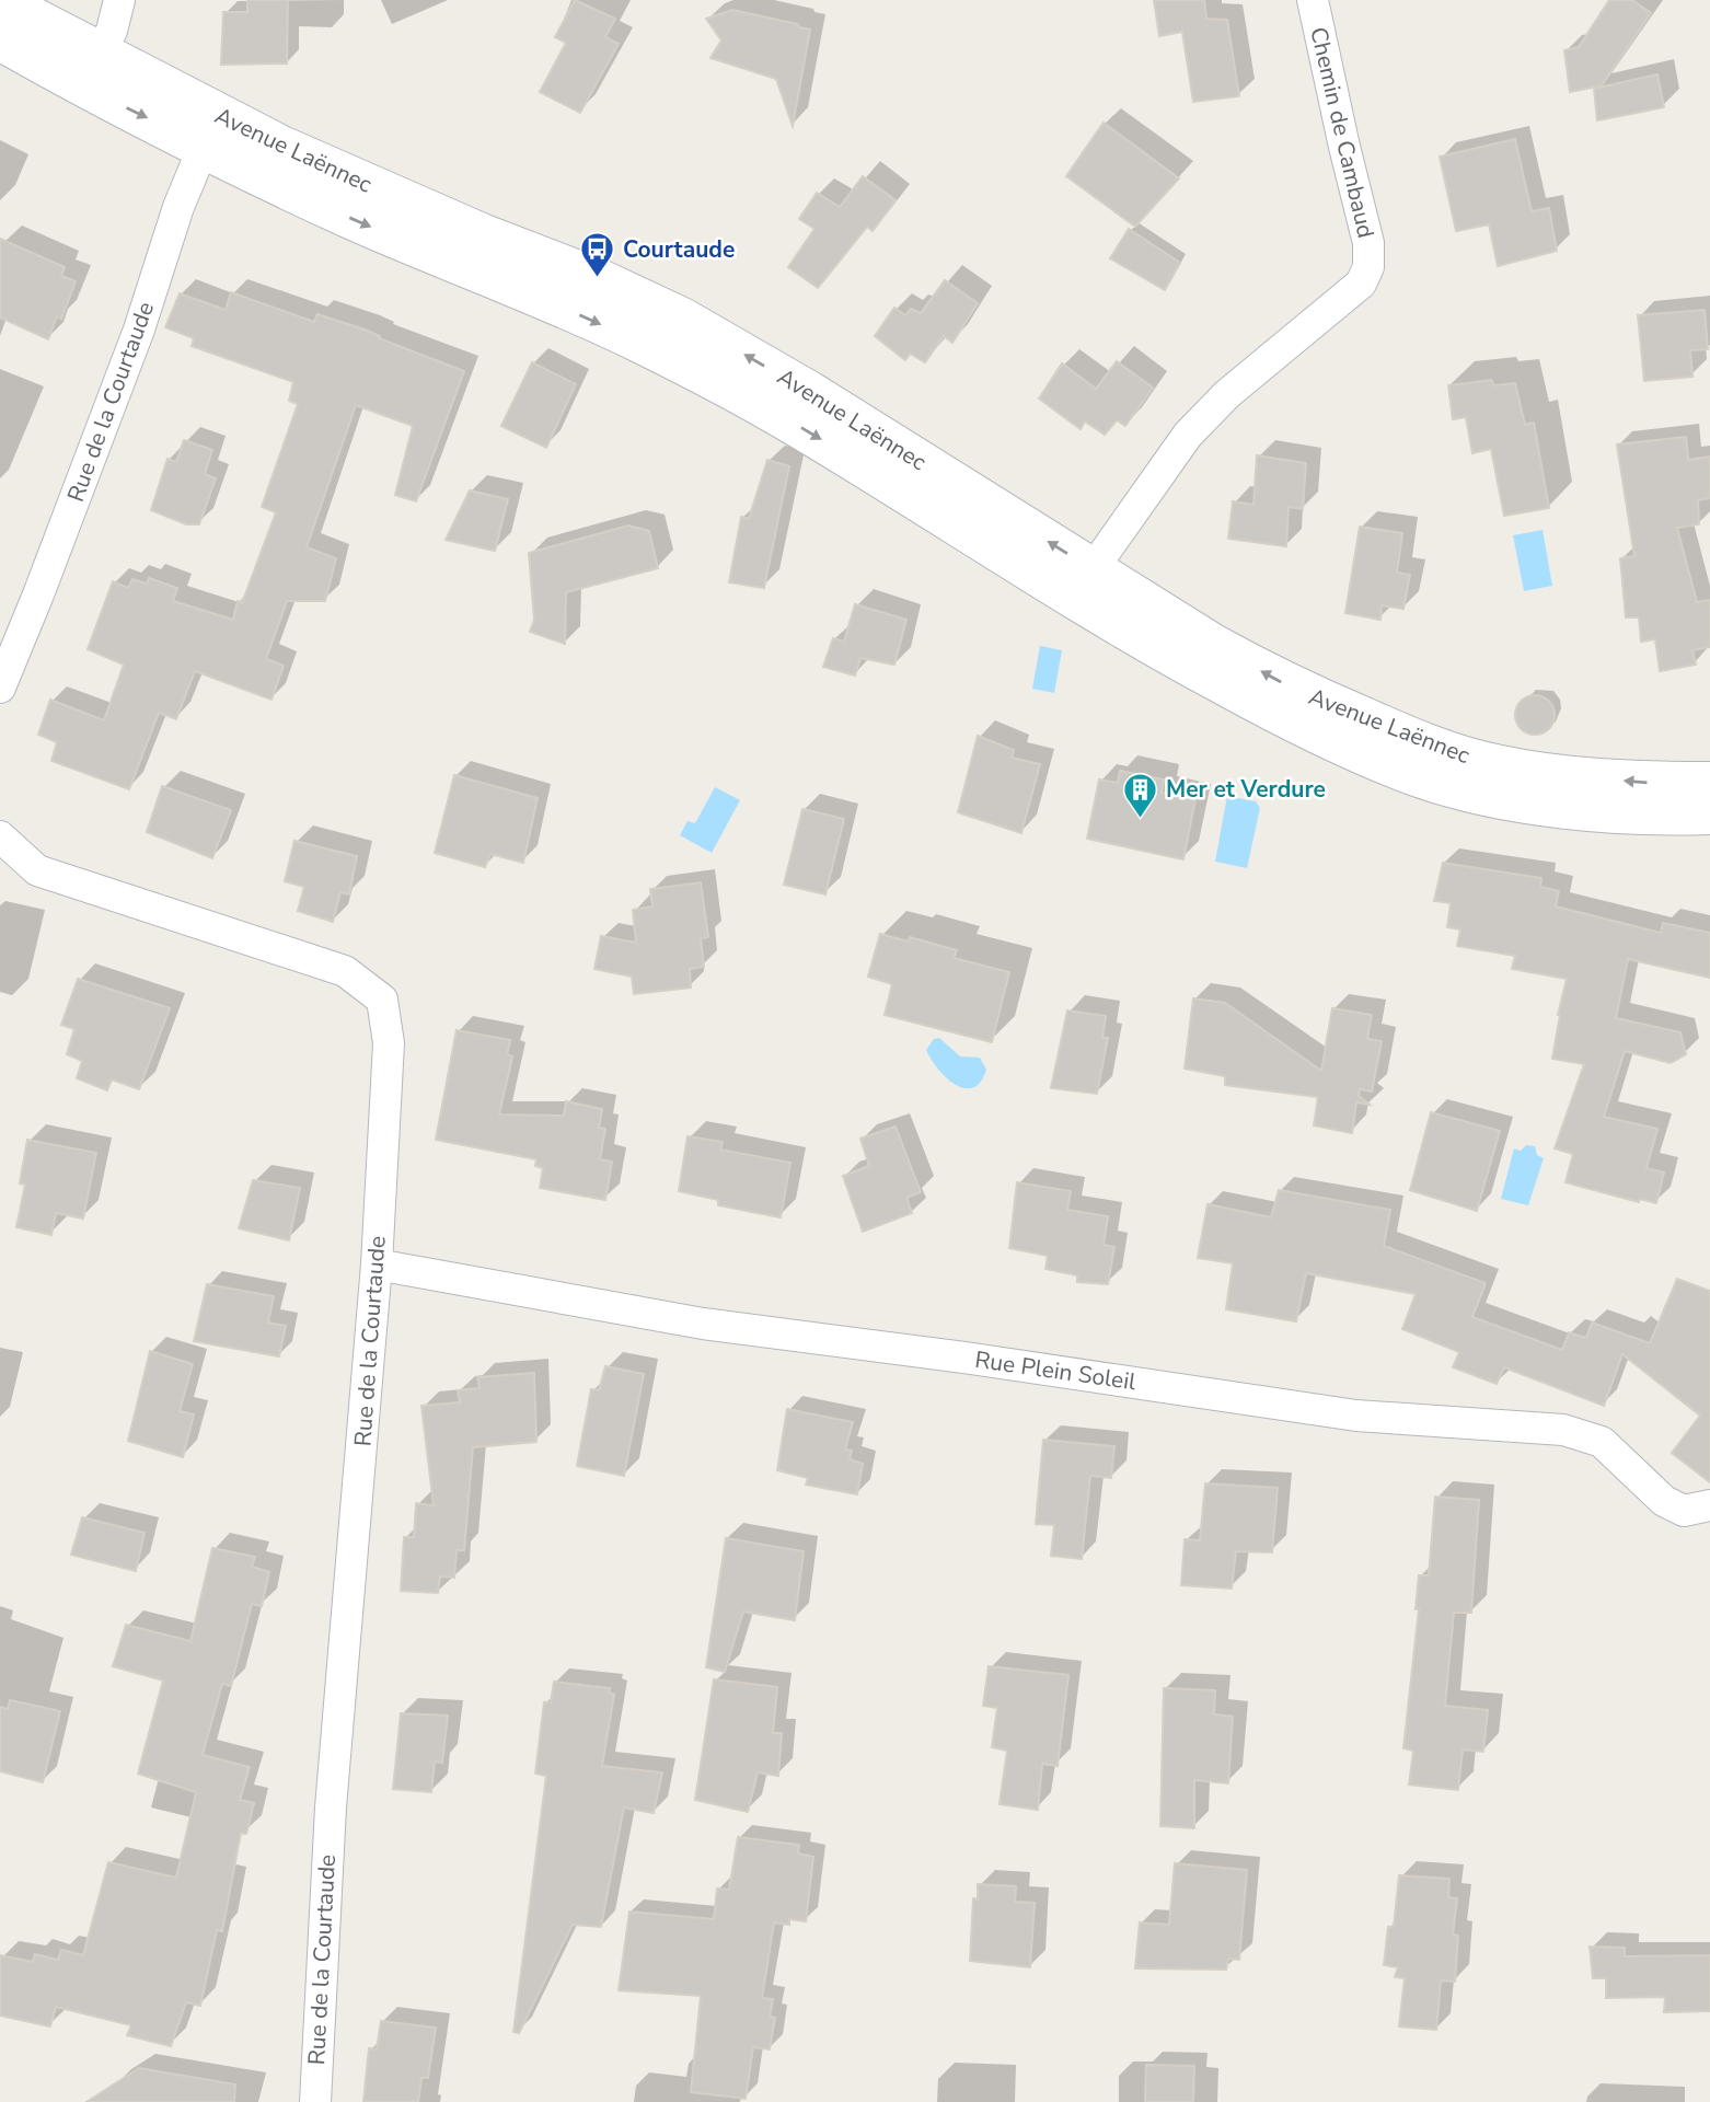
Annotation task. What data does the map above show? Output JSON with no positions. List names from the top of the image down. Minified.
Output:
{"streets":{"main road":["Avenue Laënnec"],"street":["Chemin de Cambaud","Rue de la Courtaude","Rue Plein Soleil"]},"crossings":[["Chemin de Cambaud","Avenue Laënnec"],["Avenue Laënnec","Rue de la Courtaude"],["Rue de la Courtaude","Rue Plein Soleil"]],"places":{"bus stop":["Courtaude"],"building":["Mer et Verdure"]}}
